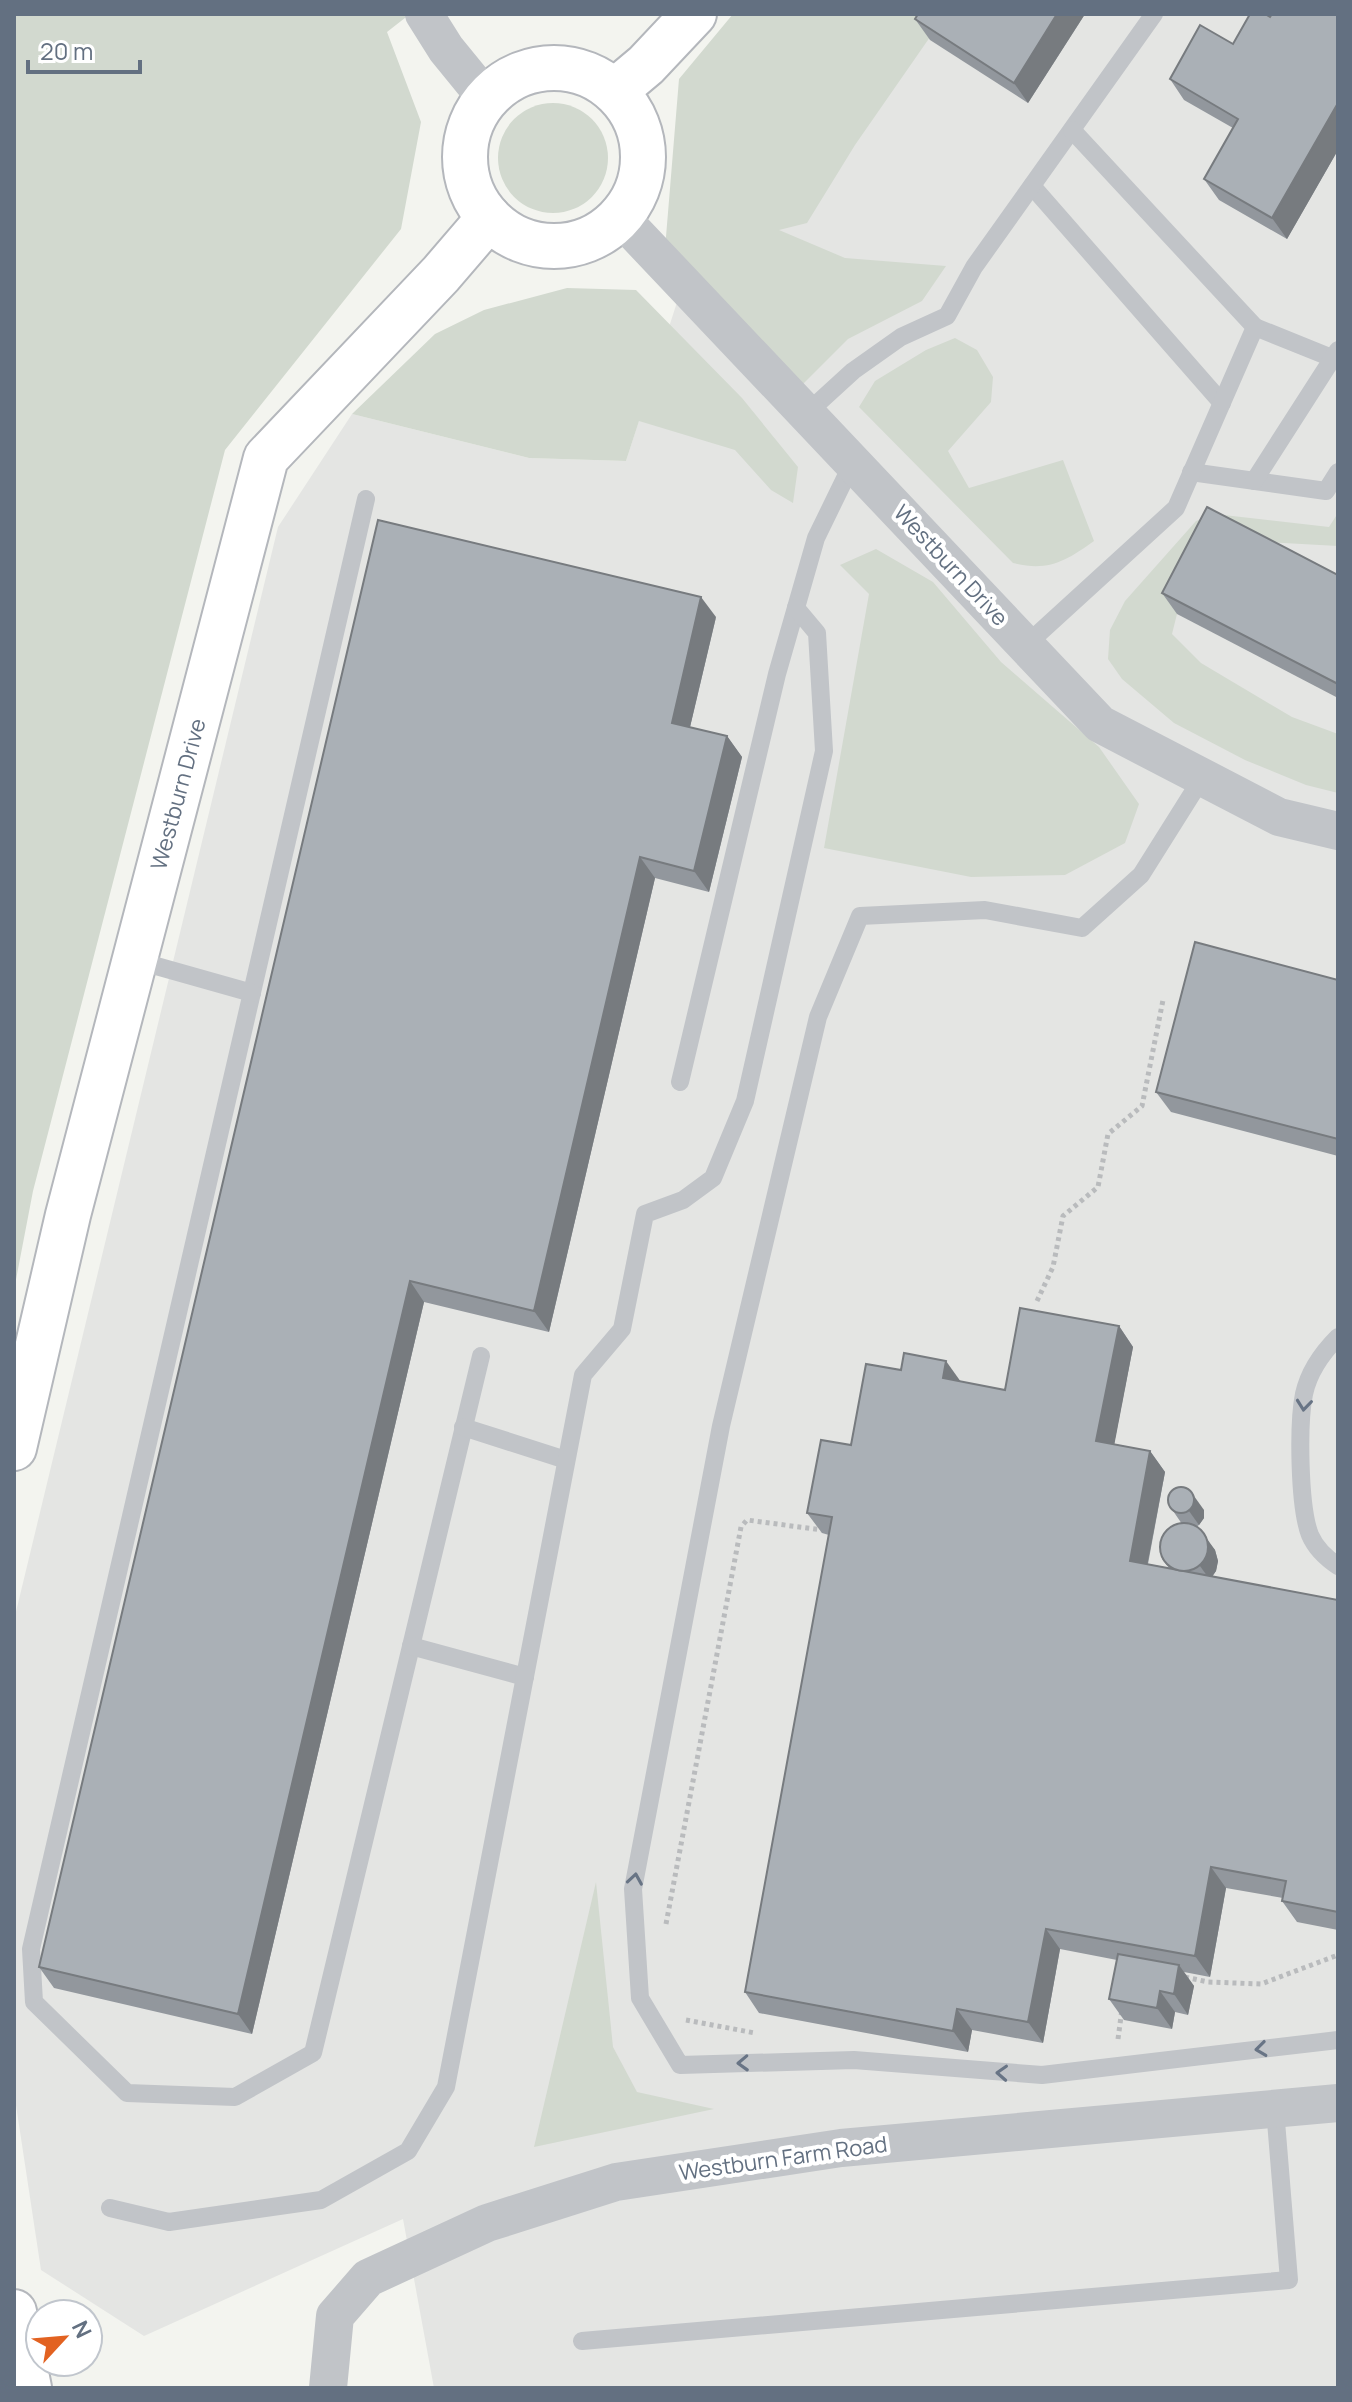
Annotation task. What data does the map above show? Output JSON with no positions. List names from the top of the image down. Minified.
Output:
{"streets":{"street":["Westburn Drive","Westburn Farm Road"]},"scale_bar":"20 m","north":"top right"}
